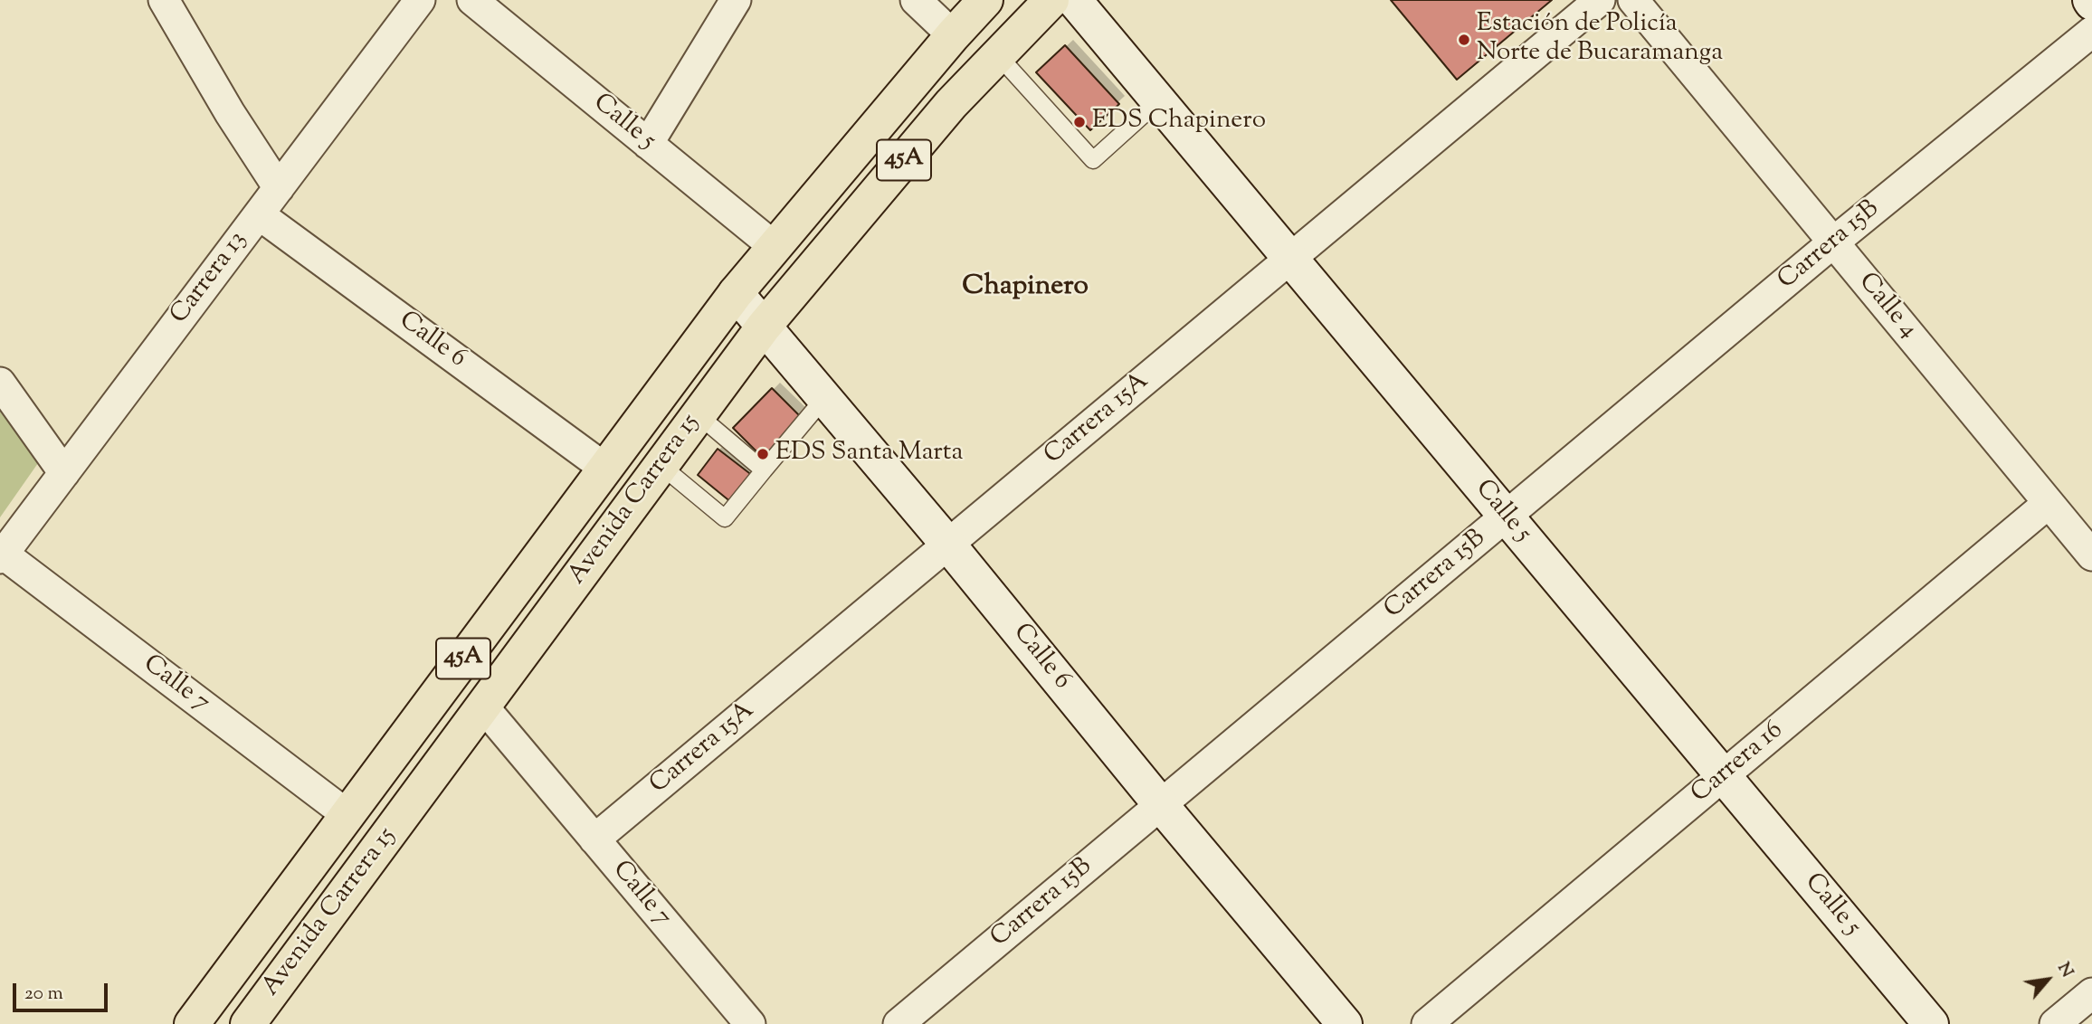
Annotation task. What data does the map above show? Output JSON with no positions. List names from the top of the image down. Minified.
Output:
{"streets":{"main road":["45A","Avenida Carrera 15"],"street":["Calle 5","Carrera 15B","Carrera 13","Calle 4","Calle 6","Carrera 15A","Calle 7","Carrera 16"]},"crossings":[["Calle 5","Carrera 15B"],["Calle 5","Carrera 15A"],["Calle 5","Avenida Carrera 15"],["Calle 5","Carrera 16"],["Carrera 15B","Calle 4"],["Carrera 15B","Calle 6"],["Carrera 13","Calle 6"],["Carrera 13","Calle 7"],["Calle 4","Carrera 16"],["Calle 6","Carrera 15A"],["Calle 6","Avenida Carrera 15"],["Carrera 15A","Calle 7"],["Avenida Carrera 15","Calle 7"]],"districts":["Chapinero"],"places":["Estación de Policía Norte de Bucaramanga","EDS Chapinero","EDS Santa Marta"],"scale_bar":"20 m","north":"top right"}
